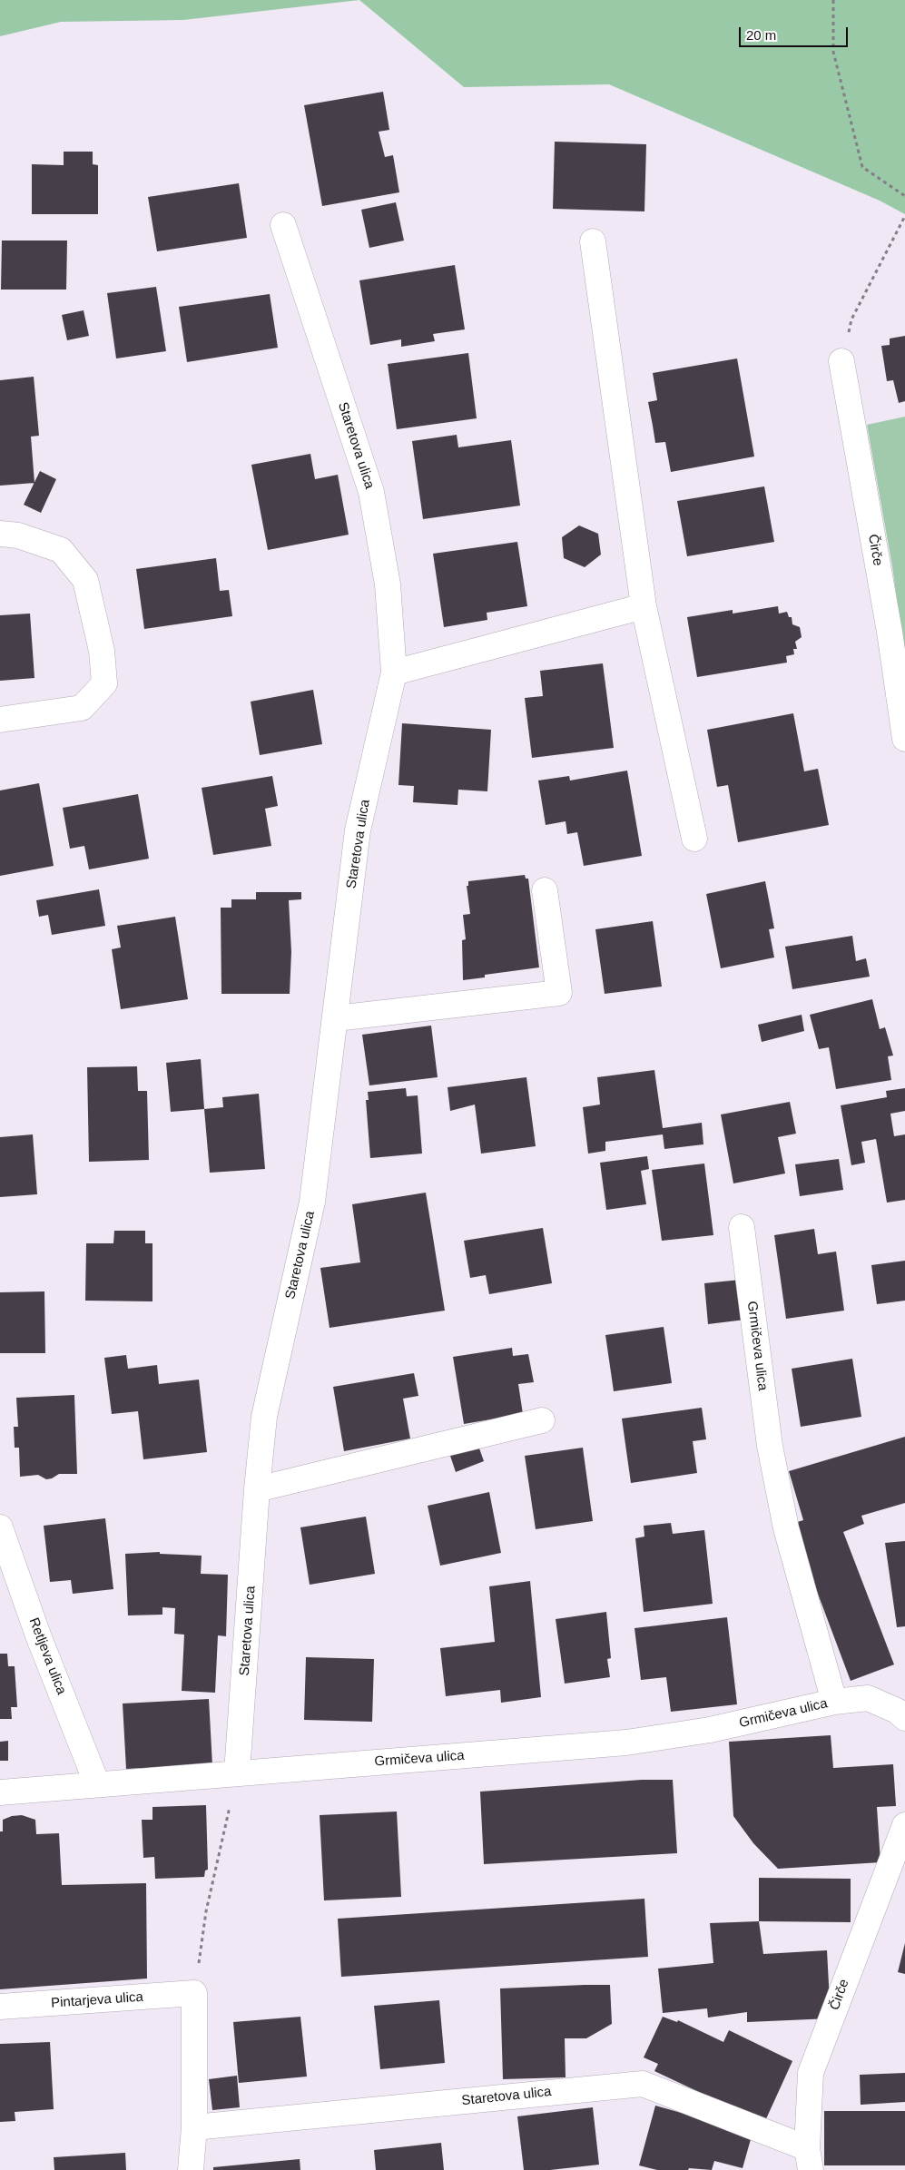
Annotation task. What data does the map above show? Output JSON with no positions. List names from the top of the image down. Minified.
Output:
{"streets":{"street":["Staretova ulica","Čirče","Grmičeva ulica","Retljeva ulica","Pintarjeva ulica"]},"crossings":[["Staretova ulica","Čirče"],["Staretova ulica","Grmičeva ulica"],["Grmičeva ulica","Retljeva ulica"]],"scale_bar":"20 m"}
